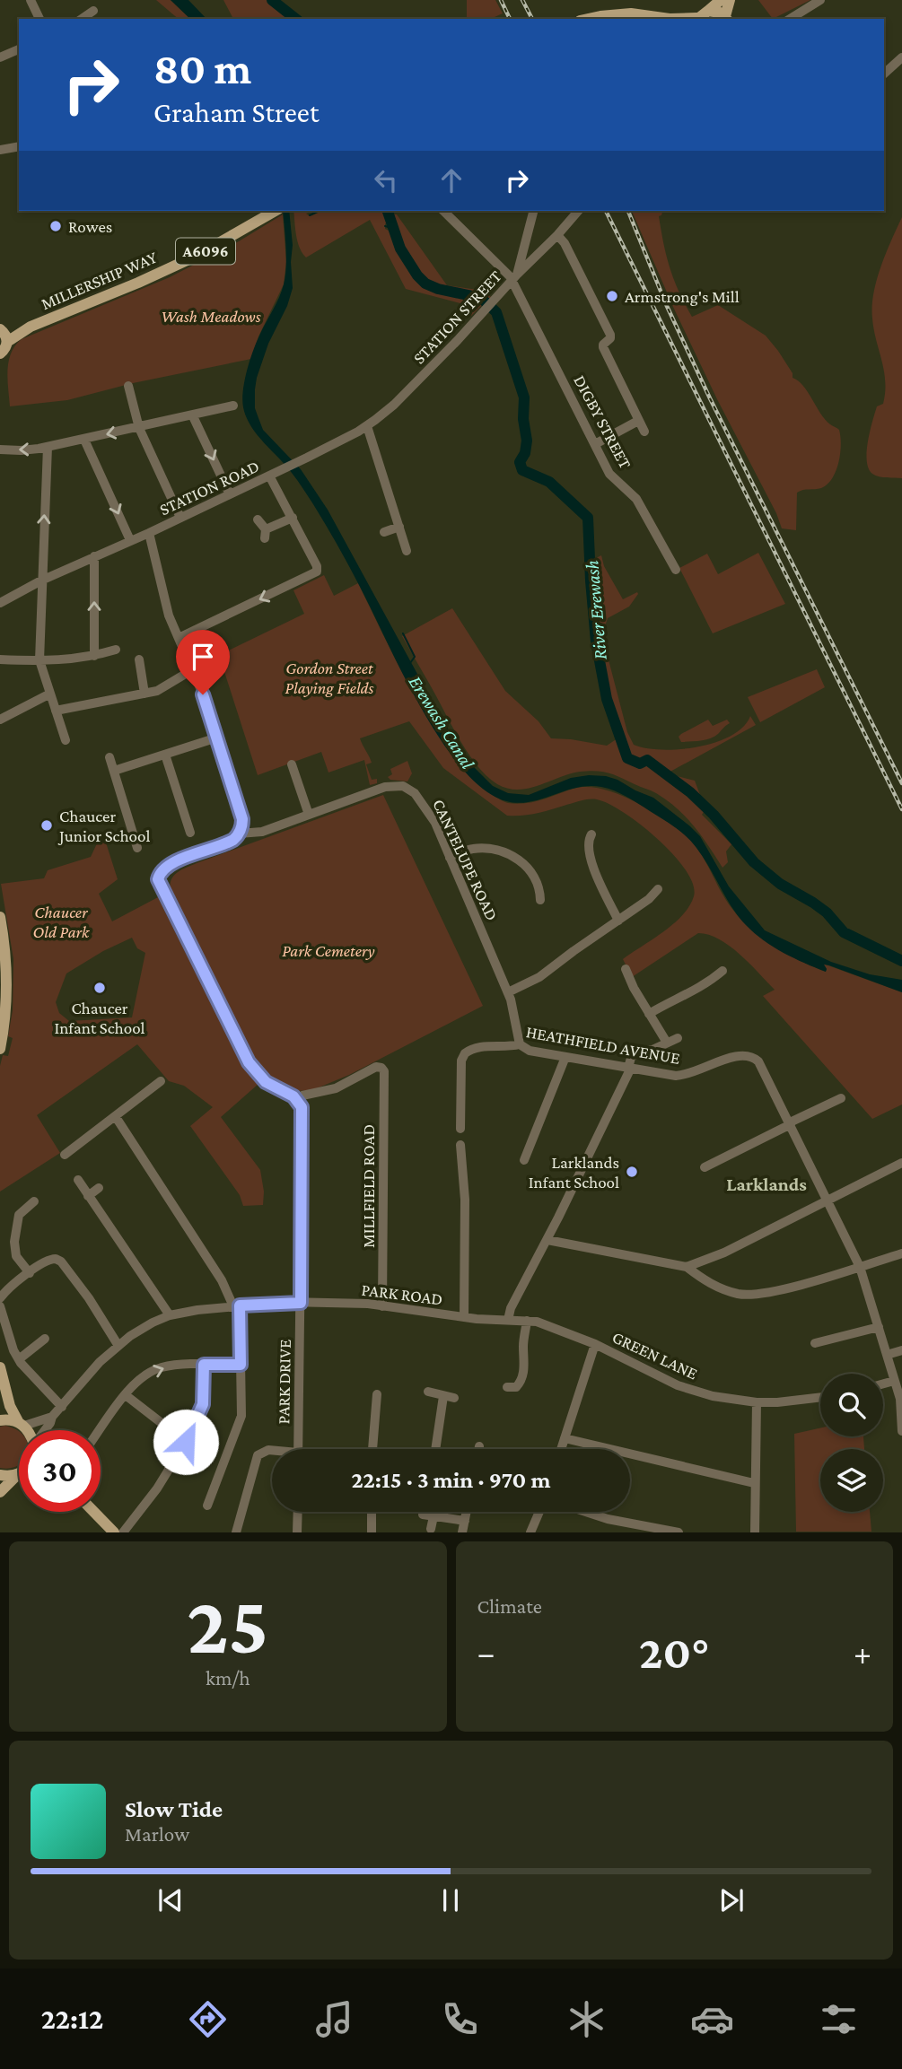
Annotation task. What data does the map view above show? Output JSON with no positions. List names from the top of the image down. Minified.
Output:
{"streets":{"main road":["A6096","MILLERSHIP WAY"],"street":["STATION STREET","DIGBY STREET","STATION ROAD","CANTELUPE ROAD","HEATHFIELD AVENUE","MILLFIELD ROAD","PARK ROAD","GREEN LANE","PARK DRIVE"]},"crossings":[["A6096","MILLERSHIP WAY"],["STATION STREET","DIGBY STREET"],["STATION STREET","STATION ROAD"],["CANTELUPE ROAD","HEATHFIELD AVENUE"],["CANTELUPE ROAD","MILLFIELD ROAD"],["CANTELUPE ROAD","PARK DRIVE"],["MILLFIELD ROAD","PARK ROAD"],["MILLFIELD ROAD","PARK DRIVE"],["PARK ROAD","GREEN LANE"],["PARK ROAD","PARK DRIVE"]],"districts":["Larklands"],"water":["River Erewash","Erewash Canal"],"parks":["Wash Meadows","Gordon Street Playing Fields","Chaucer Old Park","Park Cemetery"],"places":["Rowes","Armstrong's Mill","Chaucer Junior School","Chaucer Infant School","Larklands Infant School"],"page":{"turn":["80 m","Graham Street"],"limit":"30","trip":"22:15 · 3 min · 970 m","tile":[["25","km/h"],"Climate"],"heat":["−","20°","+"],"song":["Slow Tide","Marlow"],"tabs":"22:12"}}
